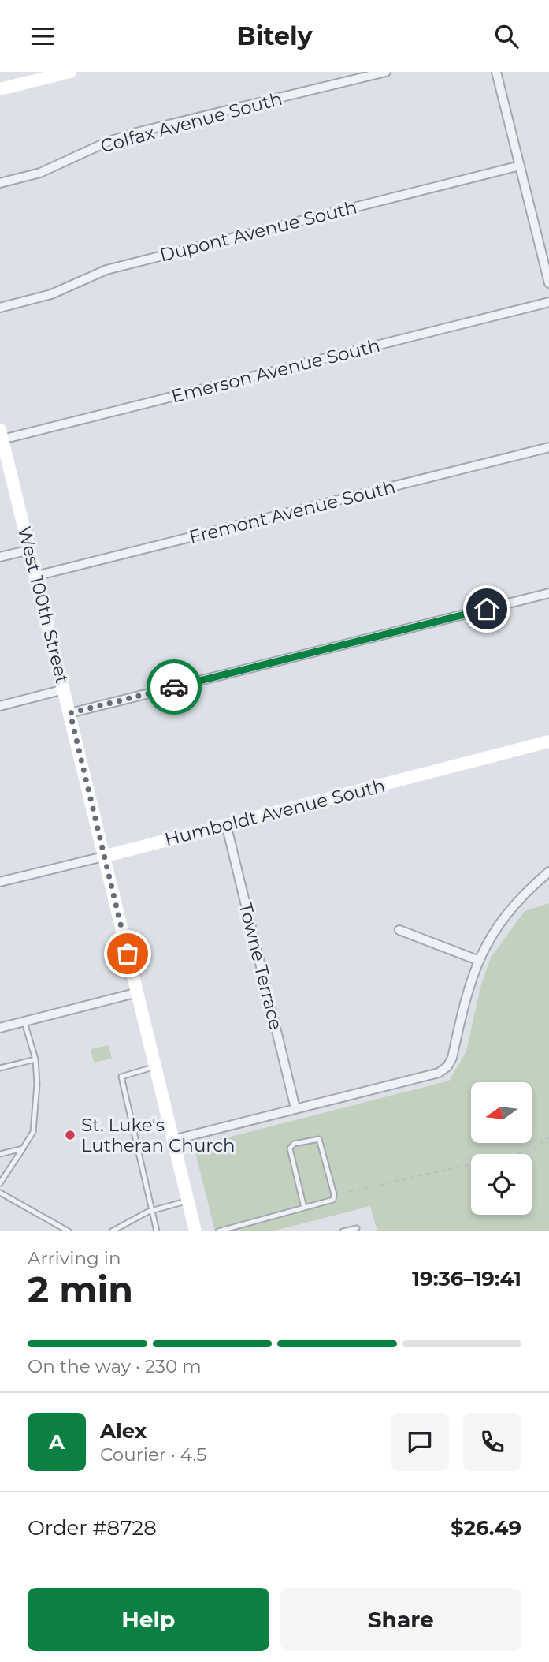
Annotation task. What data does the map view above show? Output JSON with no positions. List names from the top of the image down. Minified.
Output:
{"streets":{"street":["Colfax Avenue South","Dupont Avenue South","Emerson Avenue South","Fremont Avenue South","West 100th Street","Humboldt Avenue South","Towne Terrace"]},"crossings":[["Emerson Avenue South","West 100th Street"],["Fremont Avenue South","West 100th Street"],["West 100th Street","Humboldt Avenue South"],["Humboldt Avenue South","Towne Terrace"]],"places":["St. Luke's Lutheran Church"],"north":"left","page":{"header":"Bitely","heading":["2 min","Arriving in","19:36–19:41"],"panel":["Alex","Courier · 4.5","Order #8728","$26.49"],"bar":"On the way · 230 m","round":"A","buttons":["Help","Share"]}}
